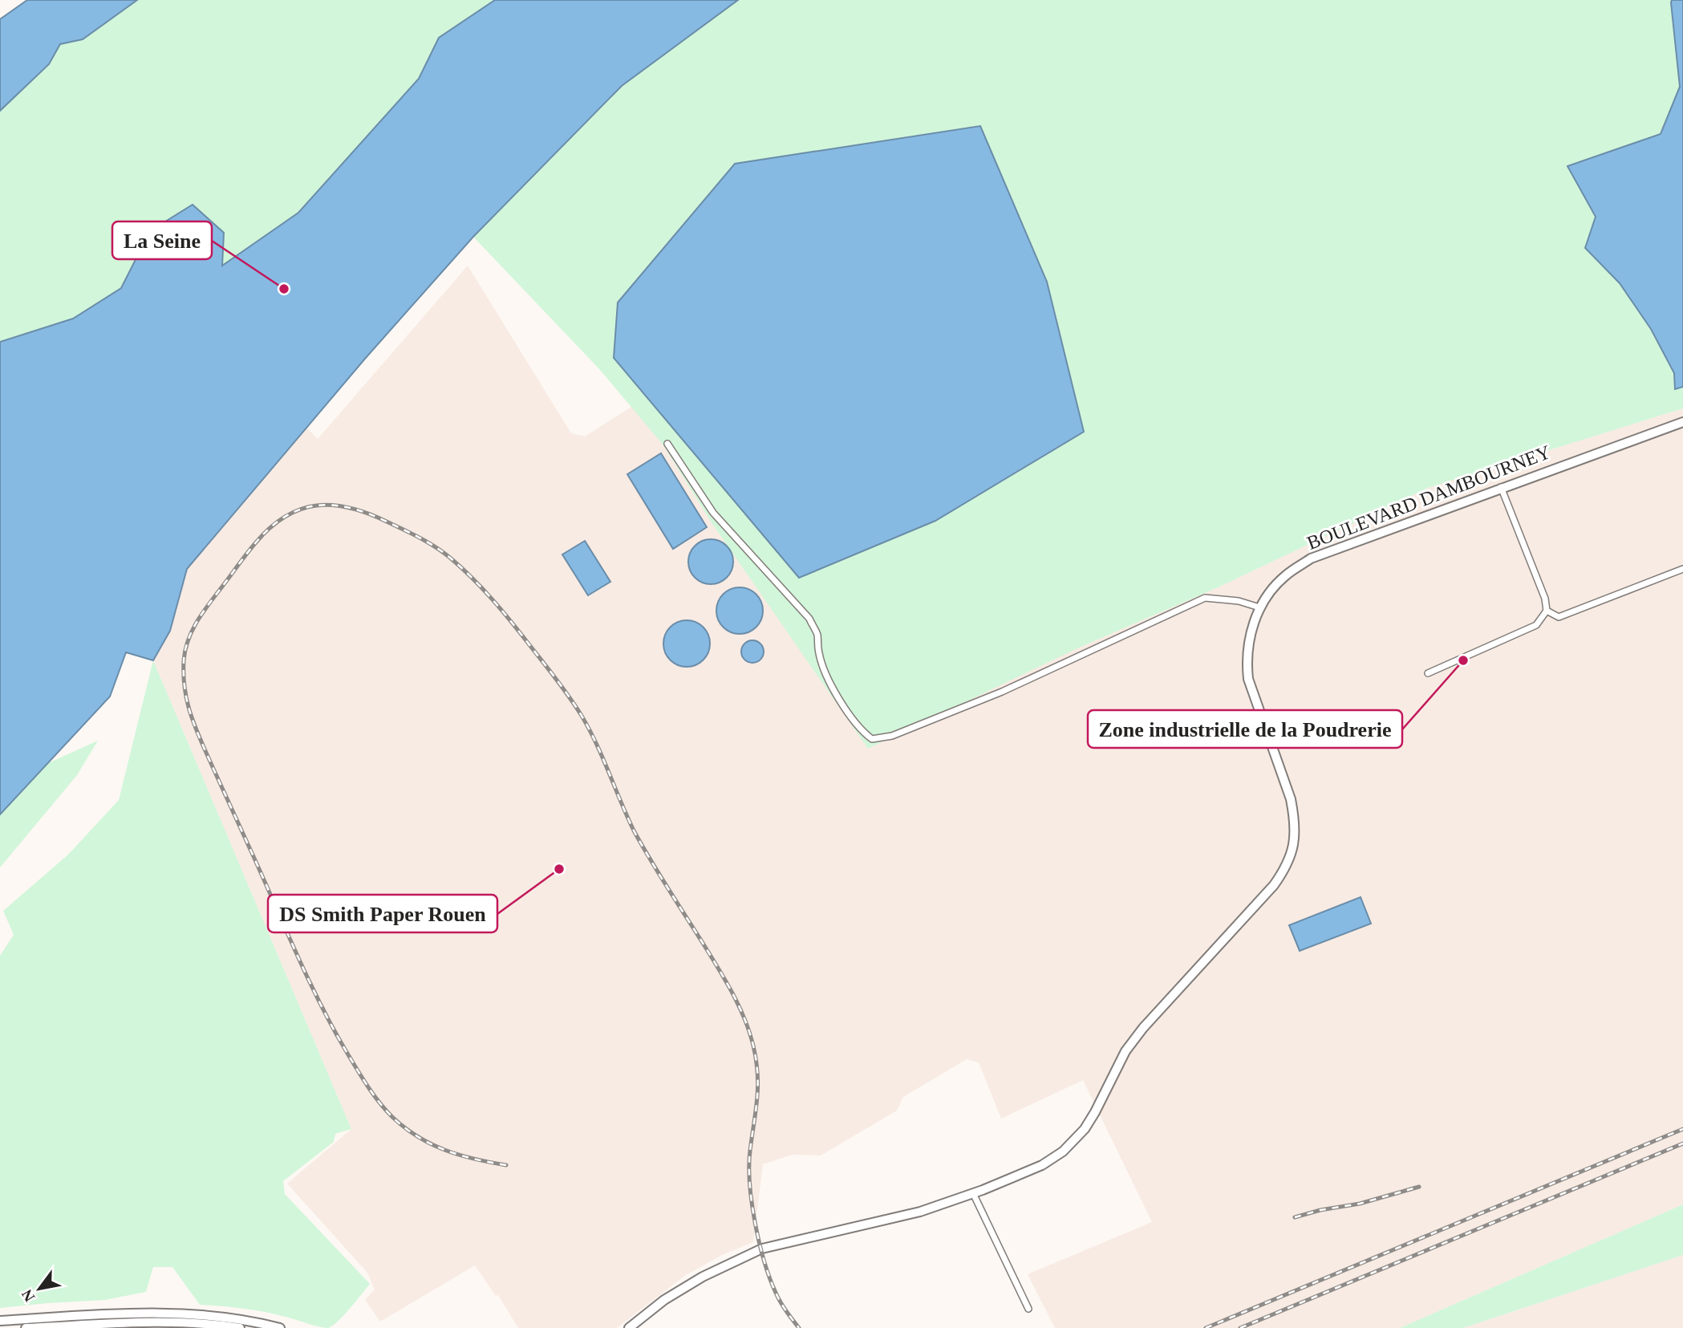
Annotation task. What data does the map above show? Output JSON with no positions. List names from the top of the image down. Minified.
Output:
{"streets":{"street":["BOULEVARD DAMBOURNEY"]},"places":["La Seine","Zone industrielle de la Poudrerie","DS Smith Paper Rouen"],"north":"bottom left"}
